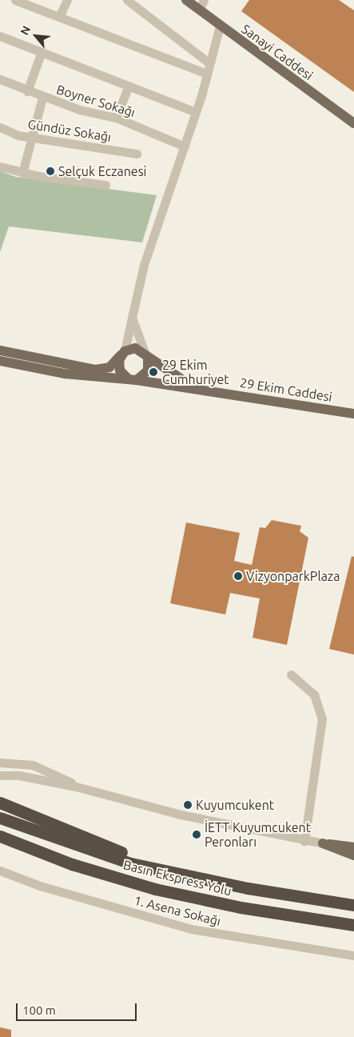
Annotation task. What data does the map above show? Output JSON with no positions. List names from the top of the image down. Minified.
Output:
{"streets":{"highway":["Basın Ekspress Yolu"],"main road":["Sanayi Caddesi","29 Ekim Caddesi"],"street":["Boyner Sokağı","Gündüz Sokağı","1. Asena Sokağı"]},"places":["Selçuk Eczanesi","29 Ekim Cumhuriyet","VizyonparkPlaza","Kuyumcukent","İETT Kuyumcukent Peronları"],"scale_bar":"100 m","north":"top left"}
